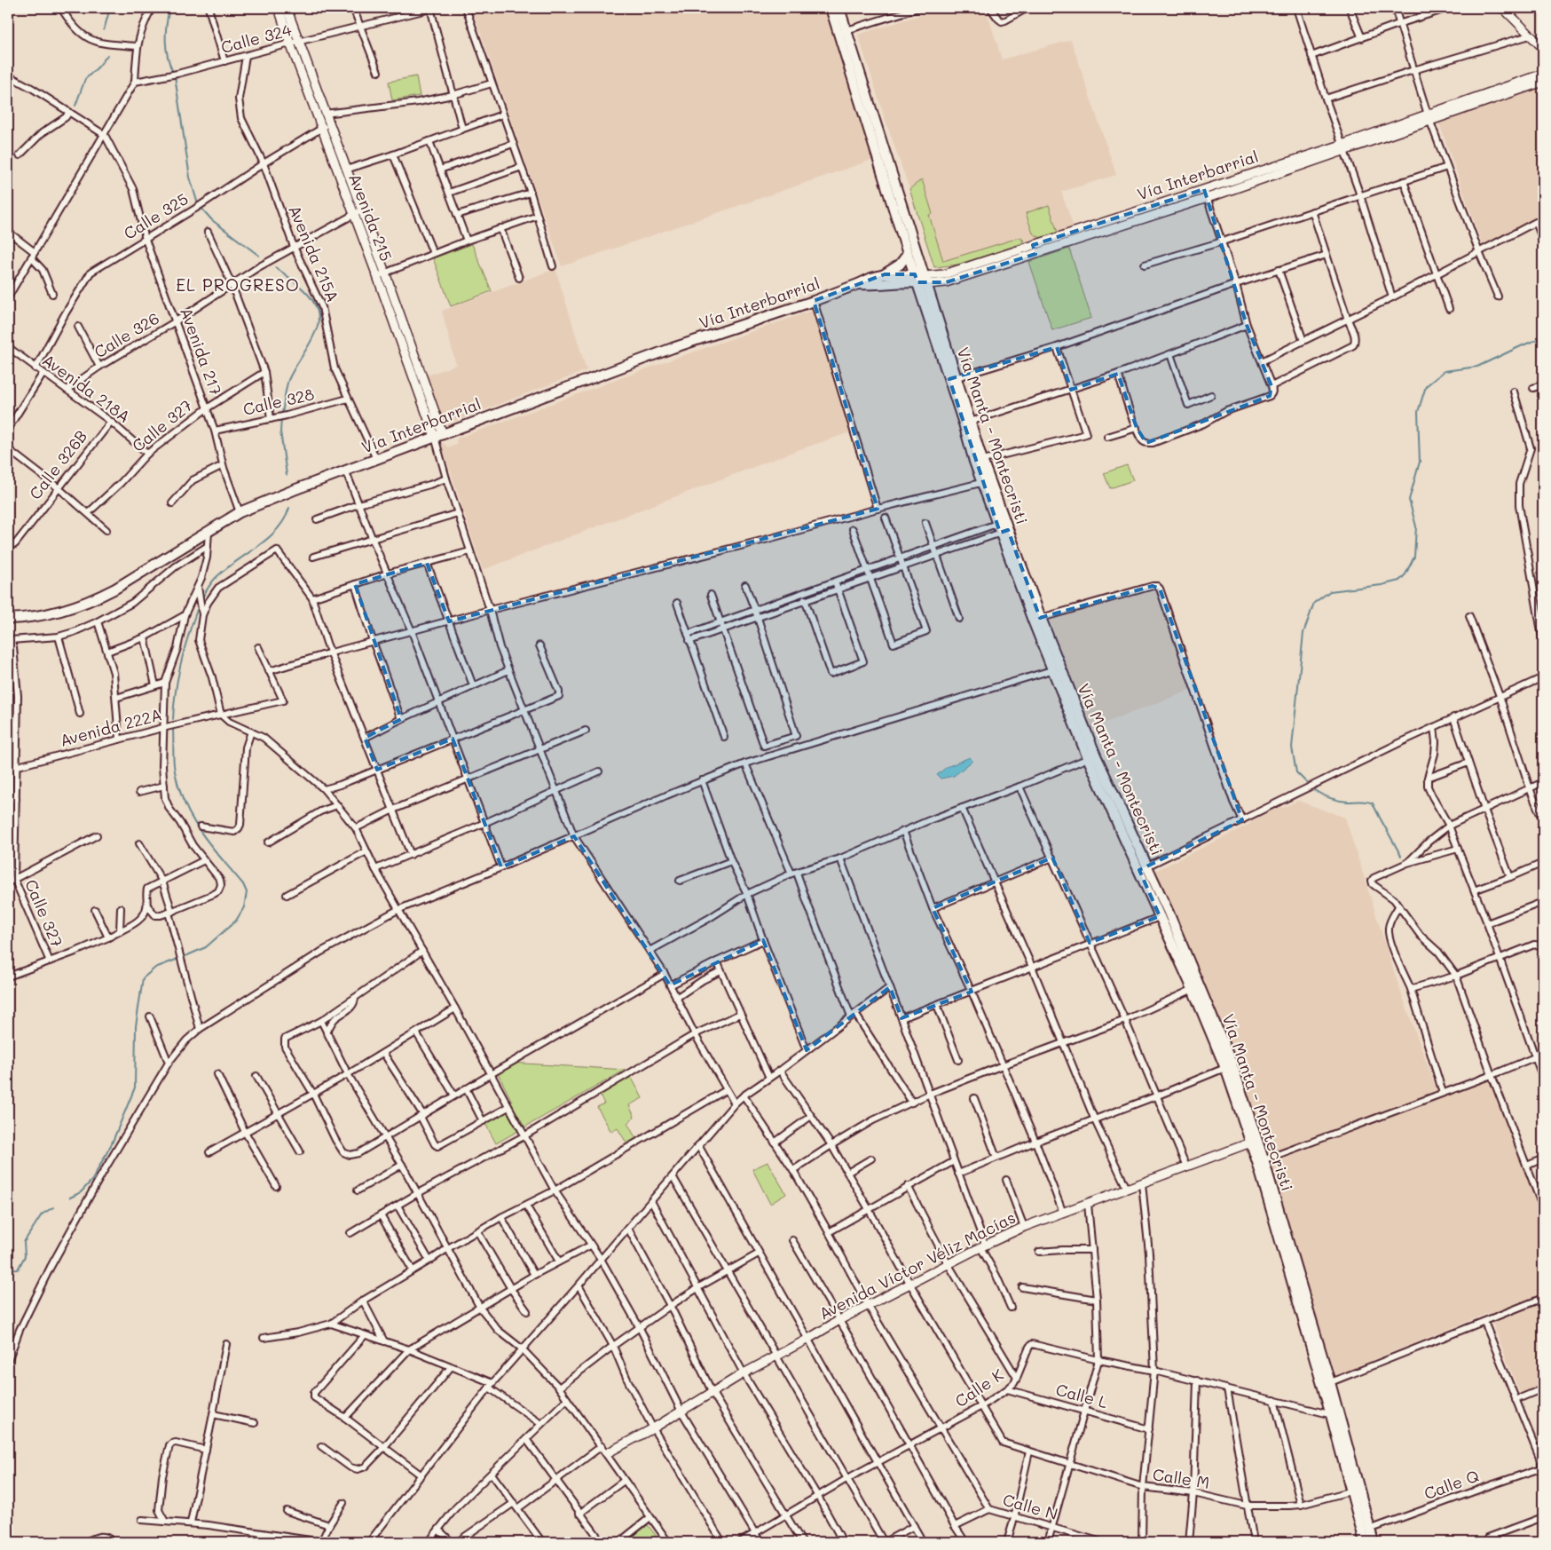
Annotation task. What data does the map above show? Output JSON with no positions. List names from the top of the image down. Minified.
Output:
{"streets":{"main road":["Vía Interbarrial","Vía Manta - Montecristi"],"street":["Calle 324","Calle 325","Avenida 215","Avenida 215A","Calle 326","Avenida 217","Avenida 218A","Calle 328","Calle 327","Calle 326B","Avenida 222A","Avenida Víctor Véliz Macías","Calle K","Calle L","Calle M","Calle Q","Calle N"]},"crossings":[["Calle 324","Avenida 215"],["Calle 324","Avenida 215A"],["Vía Interbarrial","Avenida 215"],["Vía Interbarrial","Avenida 215A"],["Vía Interbarrial","Avenida 217"],["Vía Interbarrial","Vía Manta - Montecristi"],["Calle 325","Avenida 215"],["Calle 325","Avenida 215A"],["Calle 325","Avenida 217"],["Calle 325","Avenida 218A"],["Avenida 215","Calle 326"],["Avenida 215A","Calle 326"],["Avenida 215A","Calle 328"],["Calle 326","Avenida 217"],["Calle 326","Avenida 218A"],["Avenida 217","Calle 328"],["Avenida 217","Calle 327"],["Avenida 218A","Calle 327"],["Avenida 218A","Calle 326B"],["Calle 327","Avenida 222A"],["Vía Manta - Montecristi","Avenida Víctor Véliz Macías"],["Vía Manta - Montecristi","Calle K"],["Vía Manta - Montecristi","Calle M"],["Vía Manta - Montecristi","Calle Q"],["Calle K","Calle L"],["Calle K","Calle M"]],"districts":["EL PROGRESO"]}
